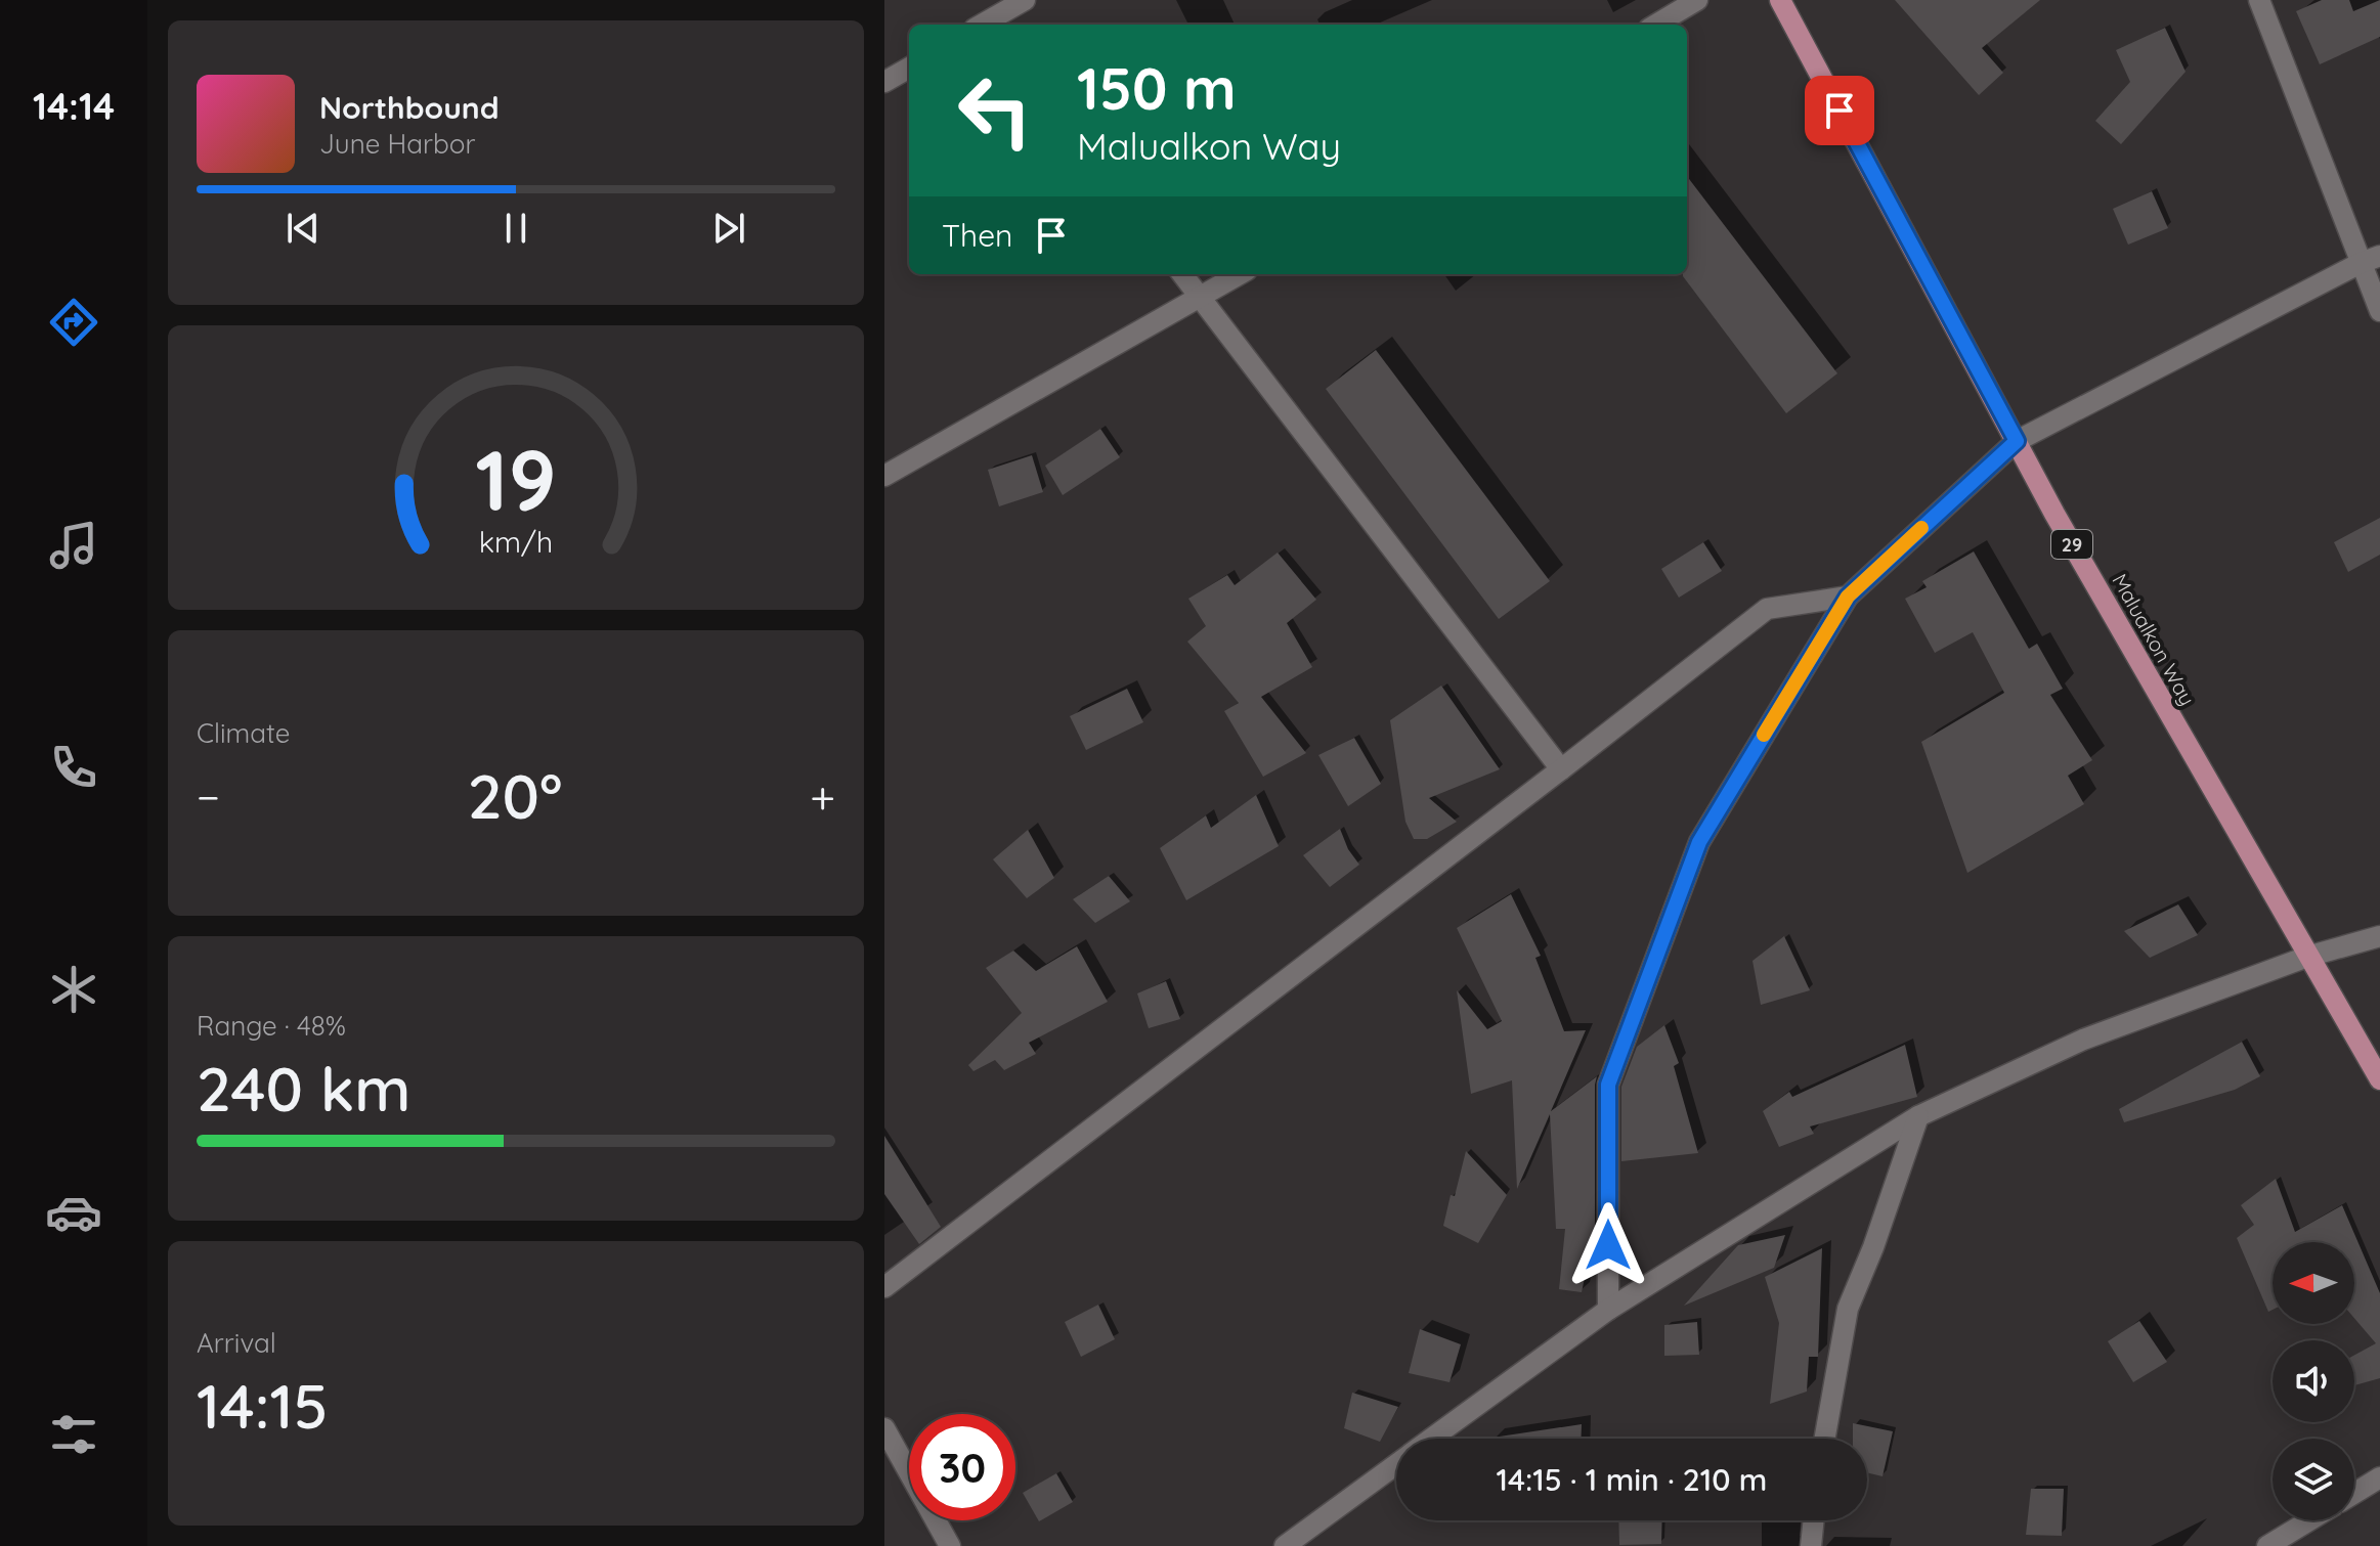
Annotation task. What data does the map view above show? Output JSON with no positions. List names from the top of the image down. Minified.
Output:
{"streets":{"main road":["29","Malualkon Way"]},"north":"left","page":{"tabs":"14:14","turn":["150 m","Malualkon Way"],"song":["Northbound","June Harbor"],"then":"Then","tile":["Climate",["Range · 48%","240 km"],["Arrival","14:15"]],"heat":["−","20°","+"],"limit":"30","trip":"14:15 · 1 min · 210 m","gauge":["19","km/h"]}}
